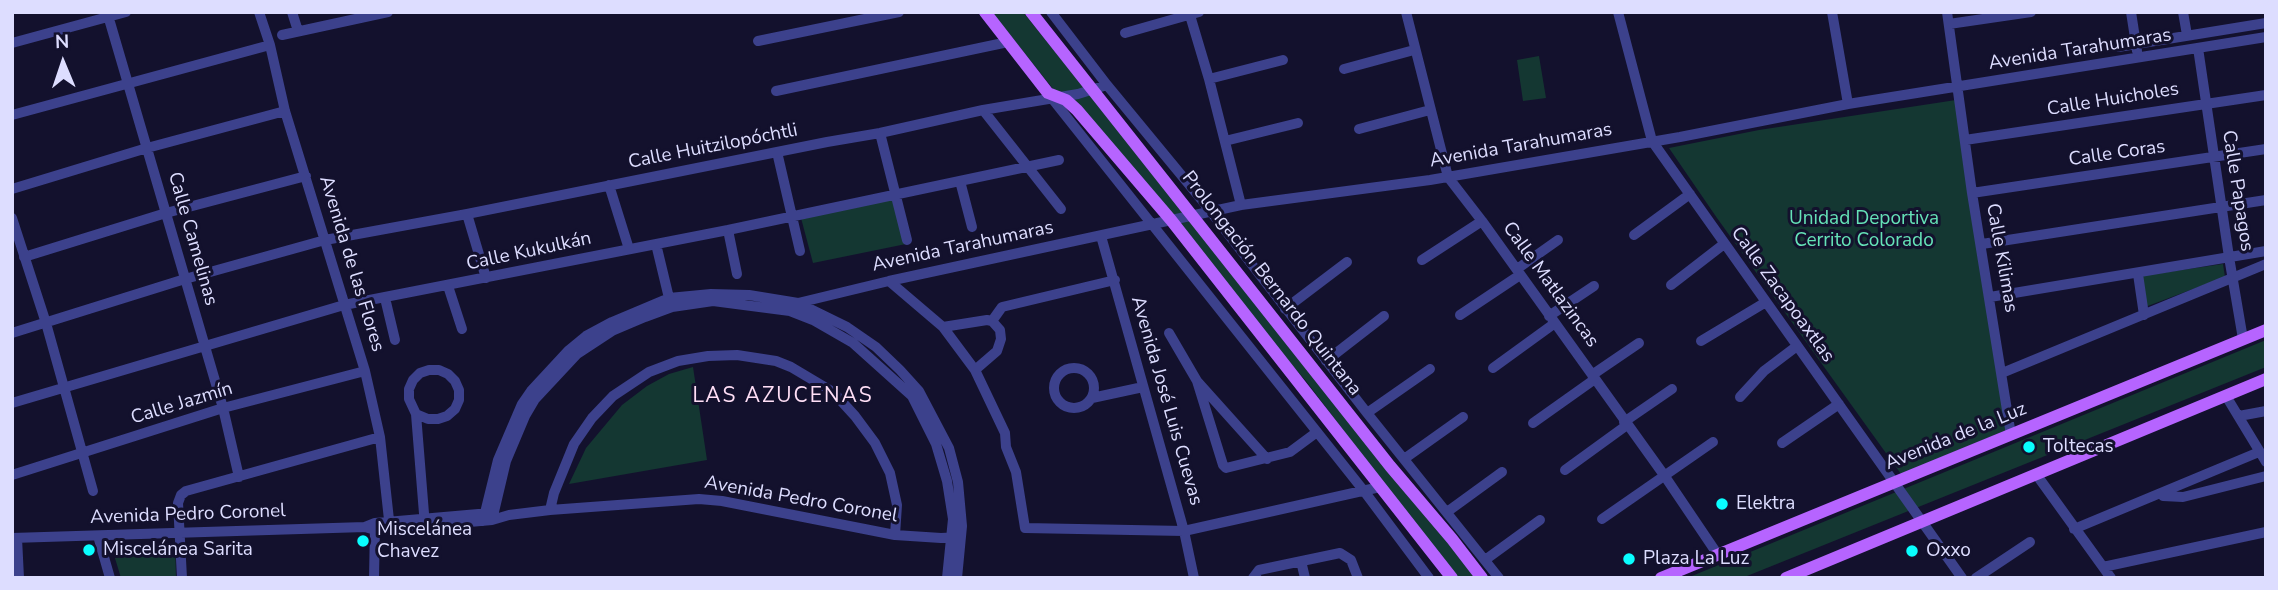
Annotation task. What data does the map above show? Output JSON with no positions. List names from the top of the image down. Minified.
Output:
{"streets":{"main road":["Prolongación Bernardo Quintana","Avenida de la Luz"],"street":["Avenida Tarahumaras","Calle Huicholes","Calle Huitzilopóchtli","Calle Coras","Calle Papagos","Calle Camelinas","Calle Kukulkán","Calle Kilimas","Avenida de las Flores","Calle Matlazincas","Calle Zacapoaxtlas","Avenida José Luis Cuevas","Calle Jazmín","Avenida Pedro Coronel"]},"crossings":[["Avenida Tarahumaras","Calle Papagos"],["Avenida Tarahumaras","Calle Kilimas"],["Avenida Tarahumaras","Prolongación Bernardo Quintana"],["Avenida Tarahumaras","Calle Matlazincas"],["Avenida Tarahumaras","Calle Zacapoaxtlas"],["Avenida Tarahumaras","Avenida José Luis Cuevas"],["Calle Huicholes","Calle Papagos"],["Calle Huicholes","Calle Kilimas"],["Calle Huitzilopóchtli","Calle Camelinas"],["Calle Huitzilopóchtli","Avenida de las Flores"],["Calle Huitzilopóchtli","Prolongación Bernardo Quintana"],["Calle Coras","Calle Papagos"],["Calle Coras","Calle Kilimas"],["Calle Papagos","Avenida de la Luz"],["Calle Camelinas","Calle Kukulkán"],["Calle Camelinas","Calle Jazmín"],["Calle Kukulkán","Avenida de las Flores"],["Calle Kilimas","Avenida de la Luz"],["Avenida de las Flores","Calle Jazmín"],["Avenida de las Flores","Avenida Pedro Coronel"],["Calle Matlazincas","Avenida de la Luz"],["Calle Zacapoaxtlas","Avenida de la Luz"]],"districts":["LAS AZUCENAS"],"parks":["Unidad Deportiva Cerrito Colorado"],"places":["Toltecas","Elektra","Miscelánea Chavez","Miscelánea Sarita","Oxxo","Plaza La Luz"],"north":"top"}
